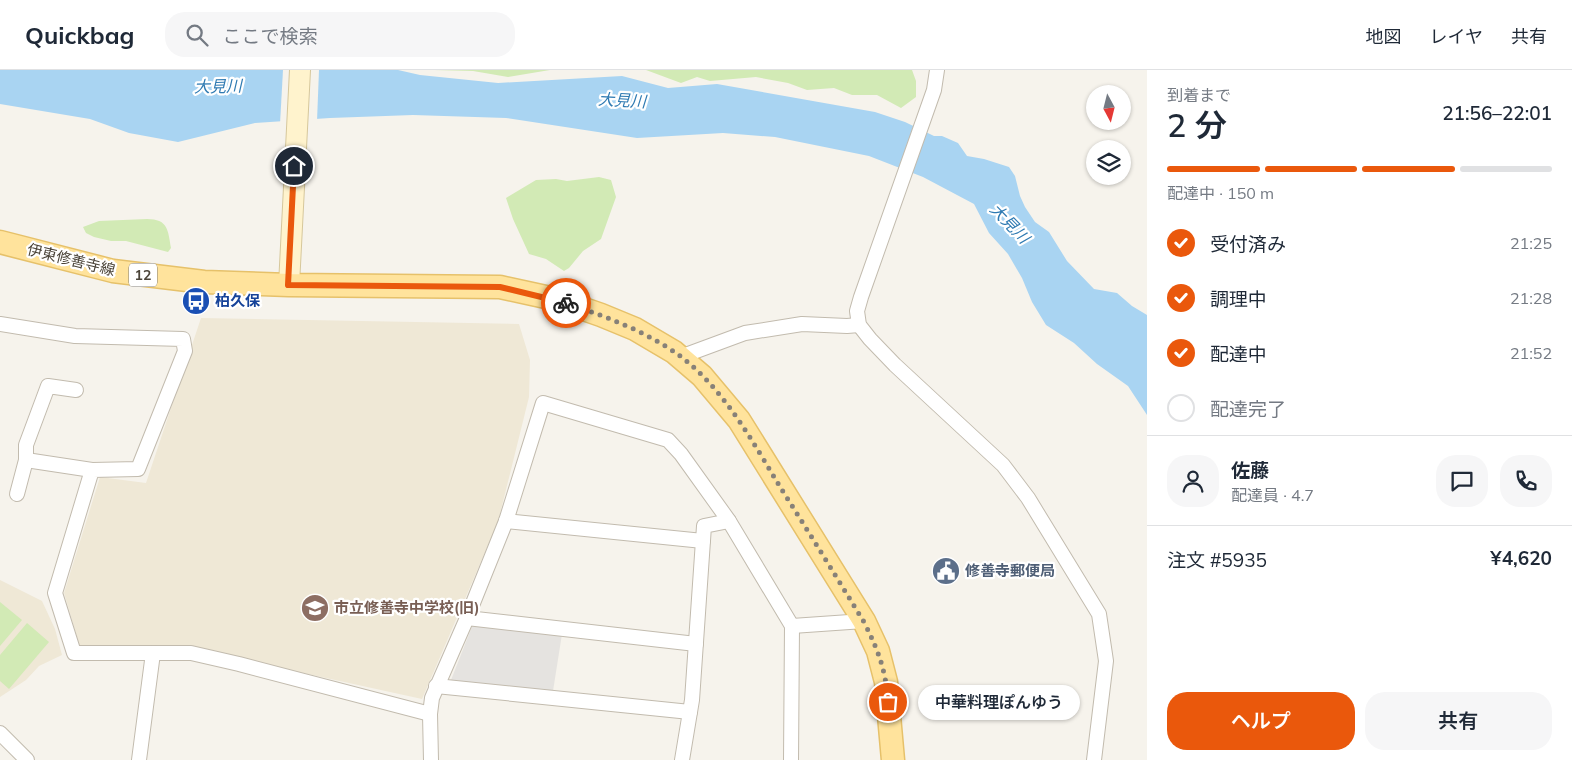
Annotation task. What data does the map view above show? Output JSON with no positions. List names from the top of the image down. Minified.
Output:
{"streets":{"main road":["伊東修善寺線","12"]},"water":["大見川"],"places":{"bus stop":["柏久保"],"public building":["修善寺郵便局"],"school or university":["市立修善寺中学校(旧)"],"other":["中華料理ぽんゆう"]},"north":"bottom","page":{"header":"Quickbag","search":"ここで検索","nav":["地図","レイヤ","共有"],"heading":["2 分","到着まで","21:56–22:01"],"panel":["佐藤","配達員 · 4.7","注文 #5935","¥4,620"],"bar":"配達中 · 150 m","list":[["受付済み","21:25"],["調理中","21:28"],["配達中","21:52"],"配達完了"],"buttons":["ヘルプ","共有"],"bubble":"中華料理ぽんゆう"}}
